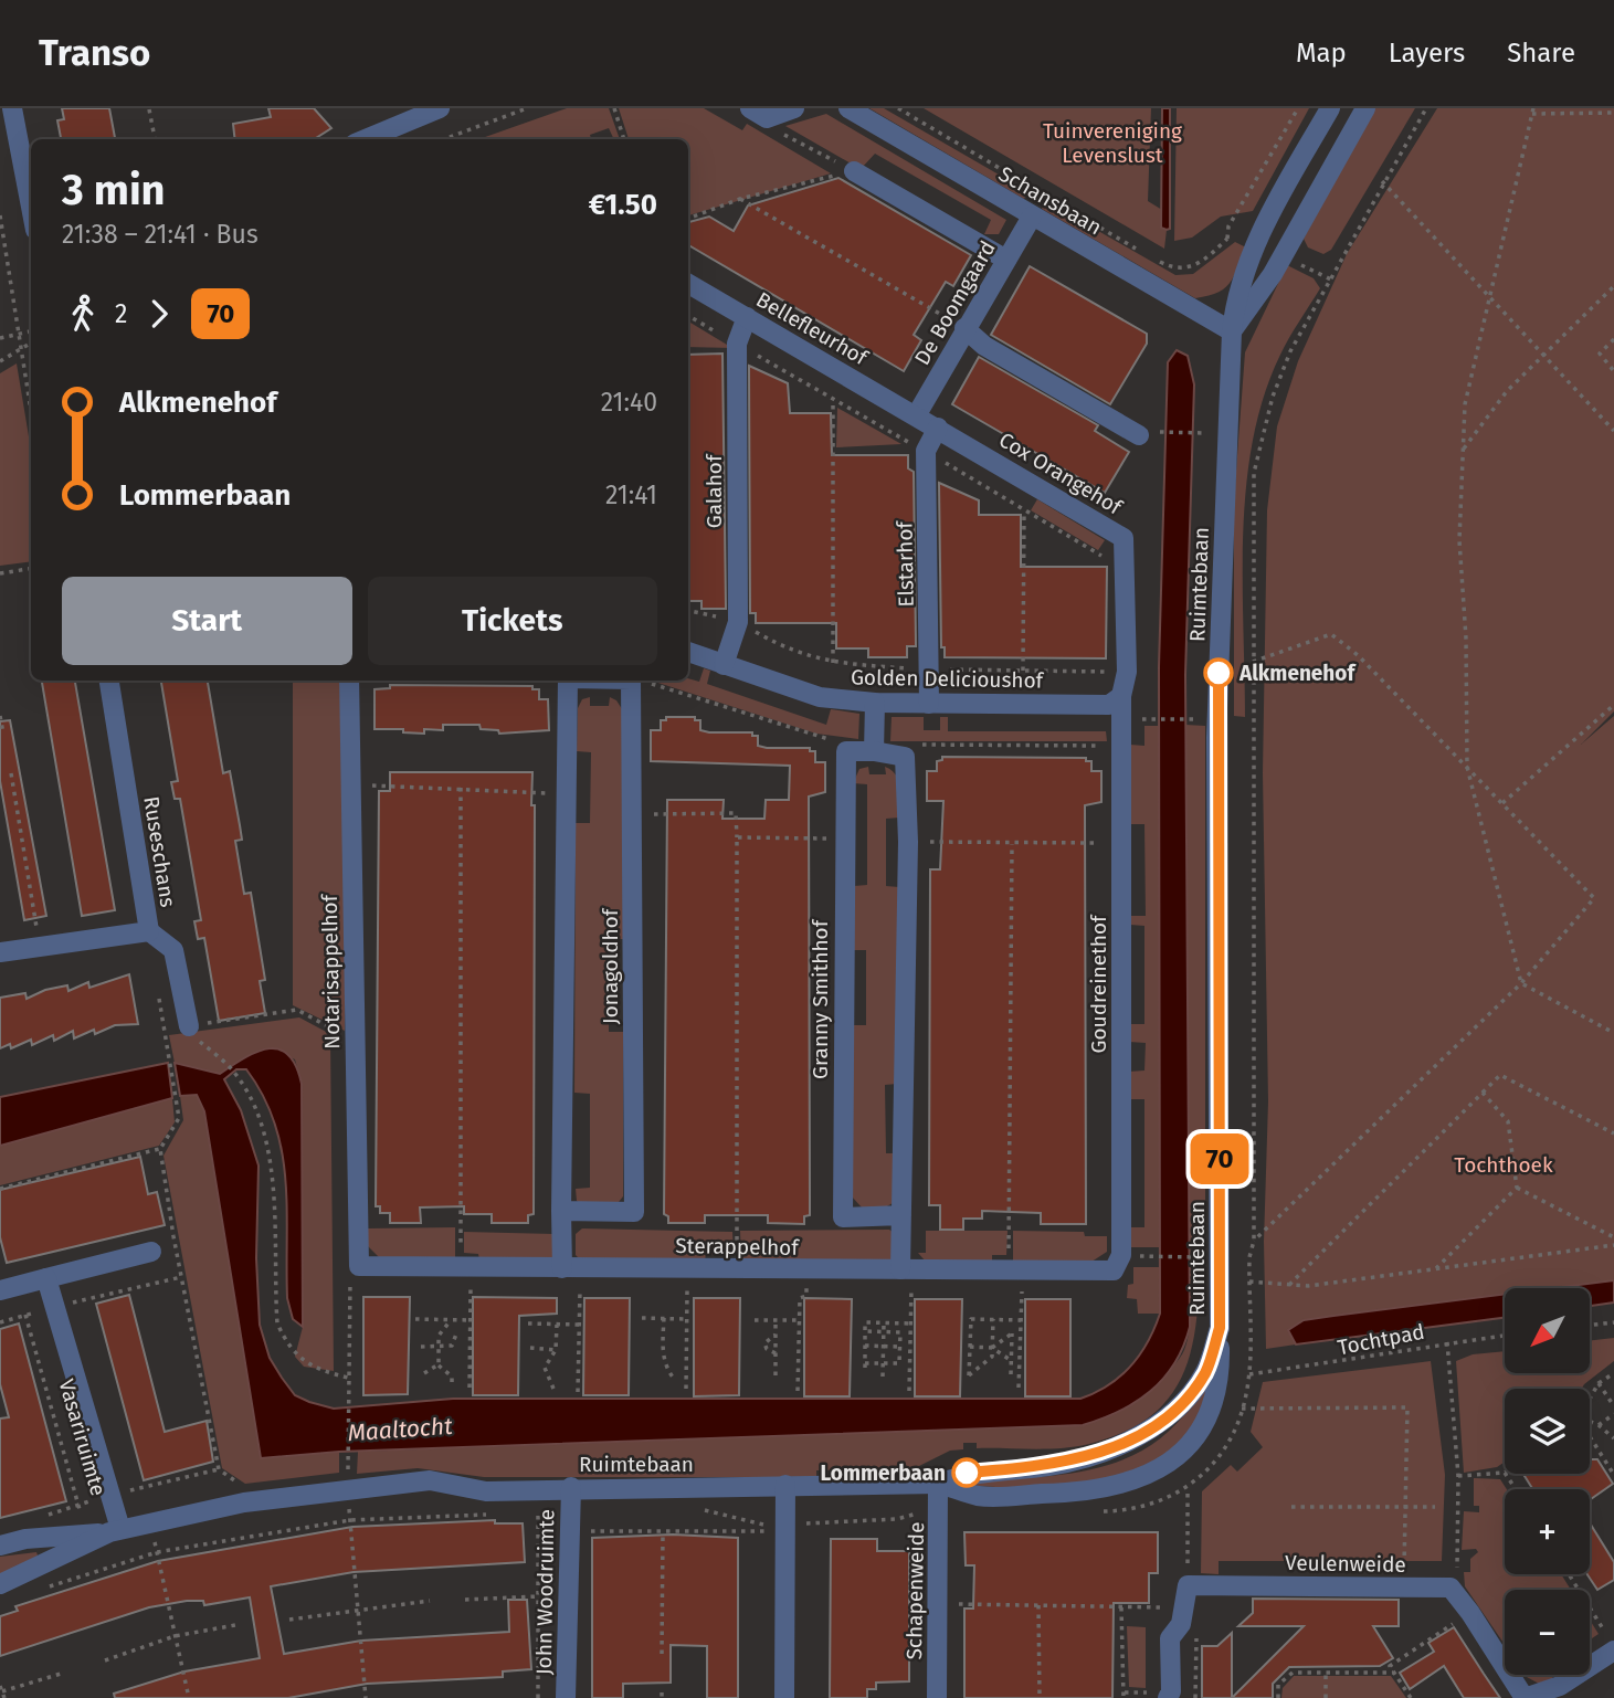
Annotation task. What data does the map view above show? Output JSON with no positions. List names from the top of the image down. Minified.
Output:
{"streets":{"street":["Schansbaan","De Boomgaard","Bellefleurhof","Cox Orangehof","Galahof","Elstarhof","Ruimtebaan","Golden Delicioushof","Ruseschans","Jonagoldhof","Notarisappelhof","Goudreinethof","Granny Smithhof","Sterappelhof","Vasariruimte","Veulenweide","Schapenweide","John Woodruimte"],"path":["Tochtpad"]},"crossings":[["Schansbaan","De Boomgaard"],["Schansbaan","Ruimtebaan"],["De Boomgaard","Bellefleurhof"],["De Boomgaard","Cox Orangehof"],["Bellefleurhof","Cox Orangehof"],["Bellefleurhof","Galahof"],["Cox Orangehof","Elstarhof"],["Cox Orangehof","Golden Delicioushof"],["Cox Orangehof","Goudreinethof"],["Galahof","Golden Delicioushof"],["Elstarhof","Golden Delicioushof"],["Ruimtebaan","Vasariruimte"],["Ruimtebaan","Schapenweide"],["Ruimtebaan","John Woodruimte"],["Golden Delicioushof","Goudreinethof"],["Jonagoldhof","Sterappelhof"],["Notarisappelhof","Sterappelhof"],["Goudreinethof","Sterappelhof"]],"water":["Maaltocht"],"parks":["Tuinvereniging Levenslust","Tochthoek"],"places":["Alkmenehof","Lommerbaan"],"lines":["bus line 70"],"north":"bottom left","page":{"header":"Transo","nav":["Map","Layers","Share"],"on_map":"70","heading":["3 min","21:38 – 21:41 · Bus","€1.50"],"legs":["2","70"],"list":[{"name":"Alkmenehof","value":"21:40"},{"name":"Lommerbaan","value":"21:41"}],"buttons":["Start","Tickets"],"map_buttons":["+","−"]}}
